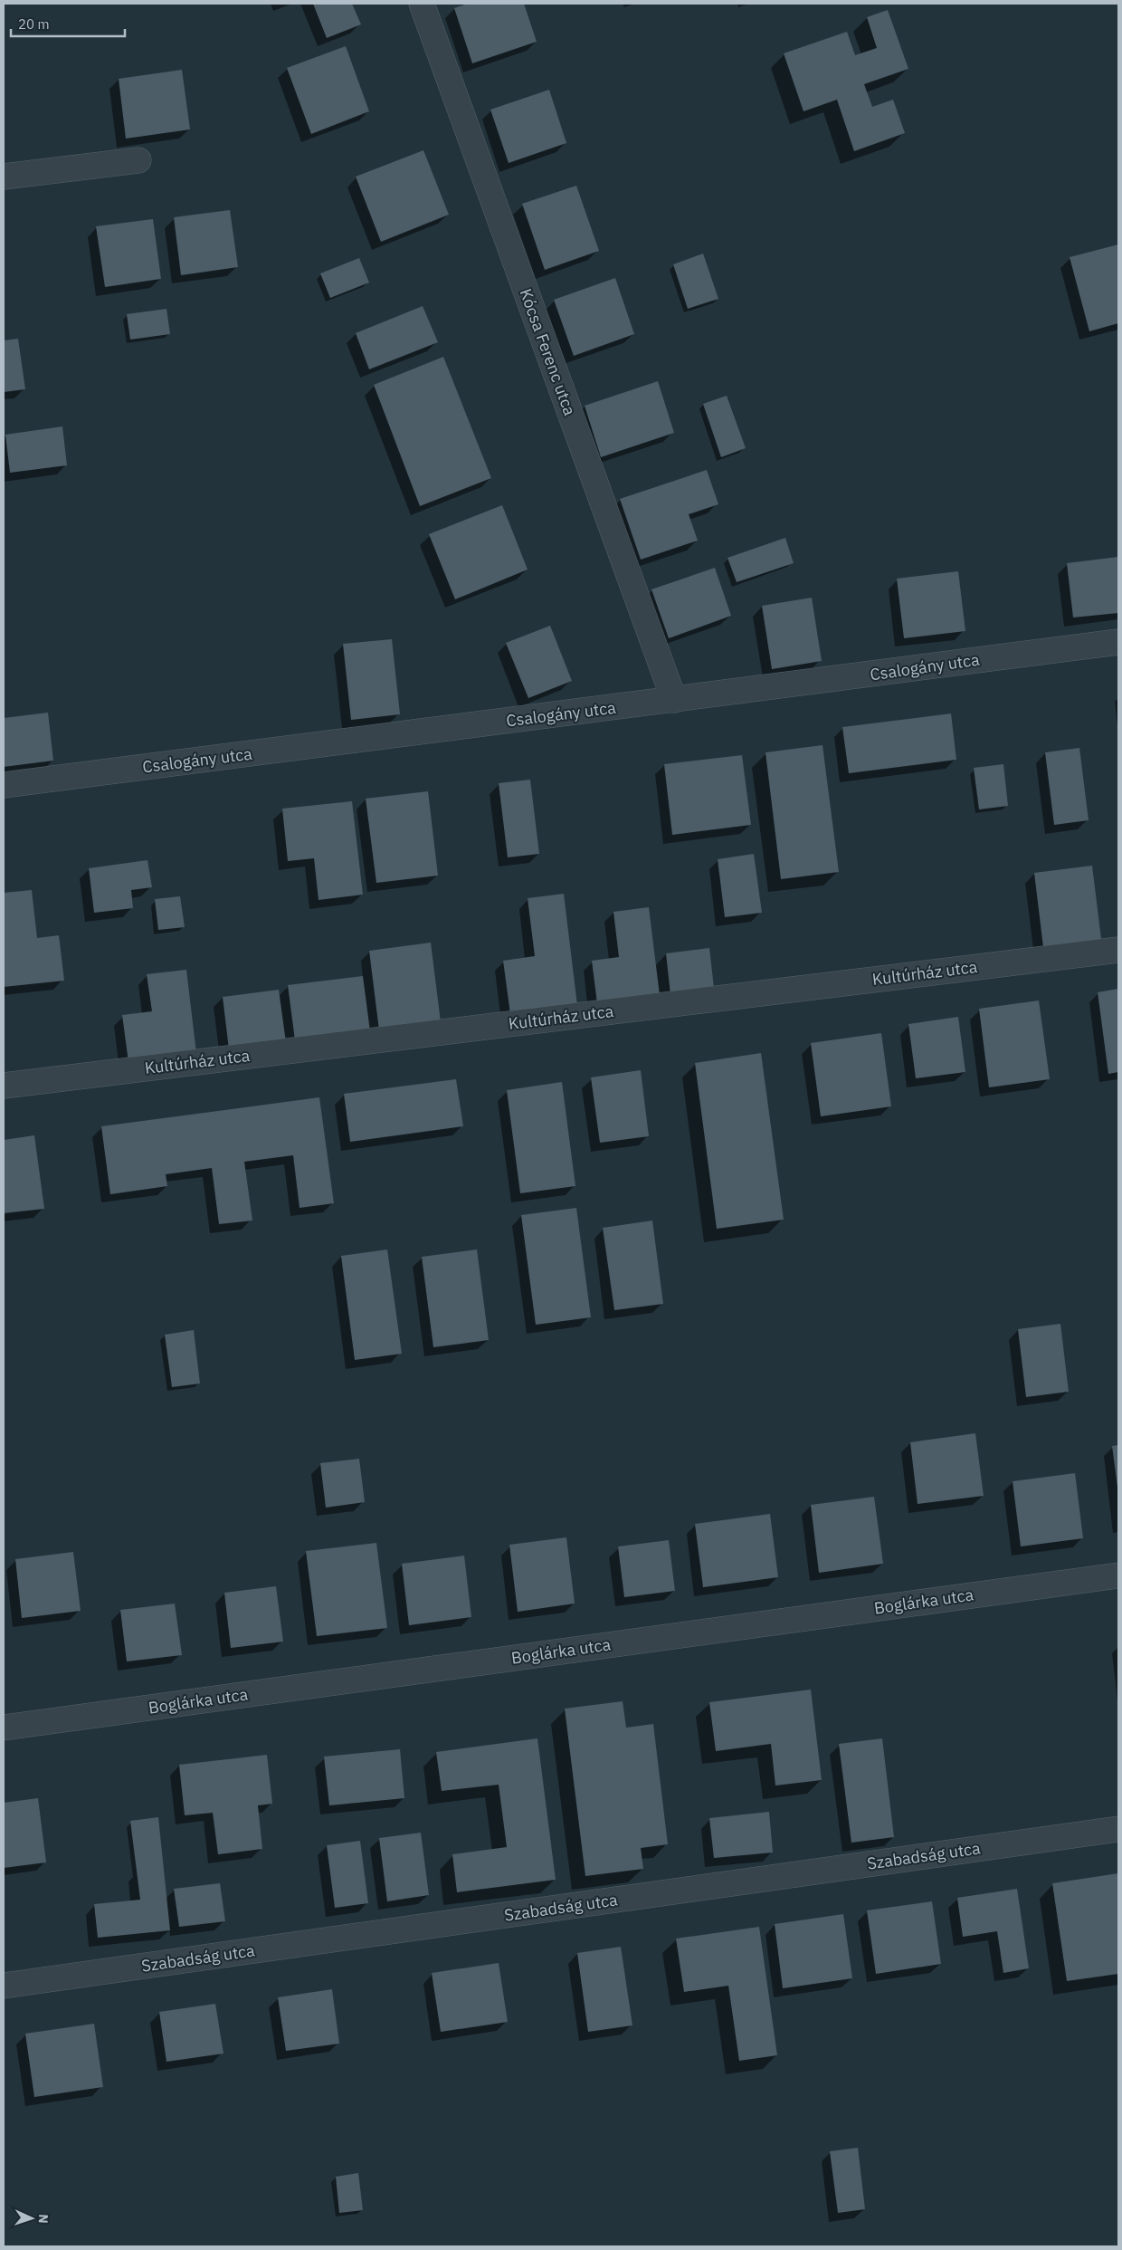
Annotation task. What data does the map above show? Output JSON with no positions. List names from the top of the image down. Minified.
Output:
{"streets":{"street":["Kócsa Ferenc utca","Csalogány utca","Kultúrház utca","Boglárka utca","Szabadság utca"]},"crossings":[["Kócsa Ferenc utca","Csalogány utca"]],"scale_bar":"20 m","north":"right"}
